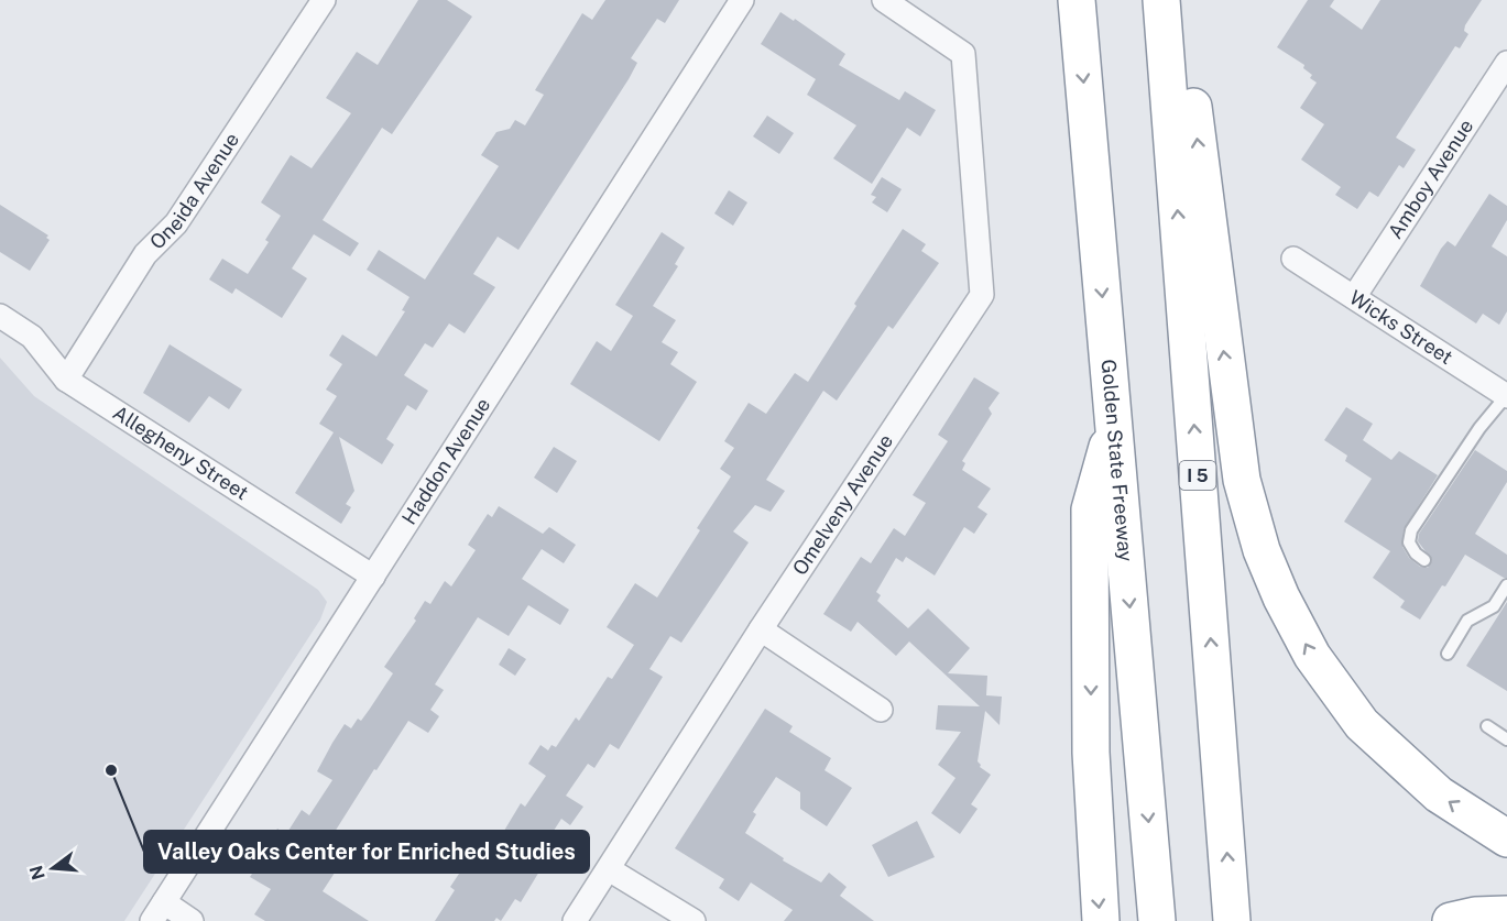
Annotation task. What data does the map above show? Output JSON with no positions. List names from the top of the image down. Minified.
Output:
{"streets":{"highway":["Golden State Freeway","I 5"],"street":["Amboy Avenue","Oneida Avenue","Wicks Street","Allegheny Street","Haddon Avenue","Omelveny Avenue"]},"crossings":[["Amboy Avenue","Wicks Street"],["Oneida Avenue","Allegheny Street"],["Allegheny Street","Haddon Avenue"]],"places":["Valley Oaks Center for Enriched Studies"],"north":"left"}
